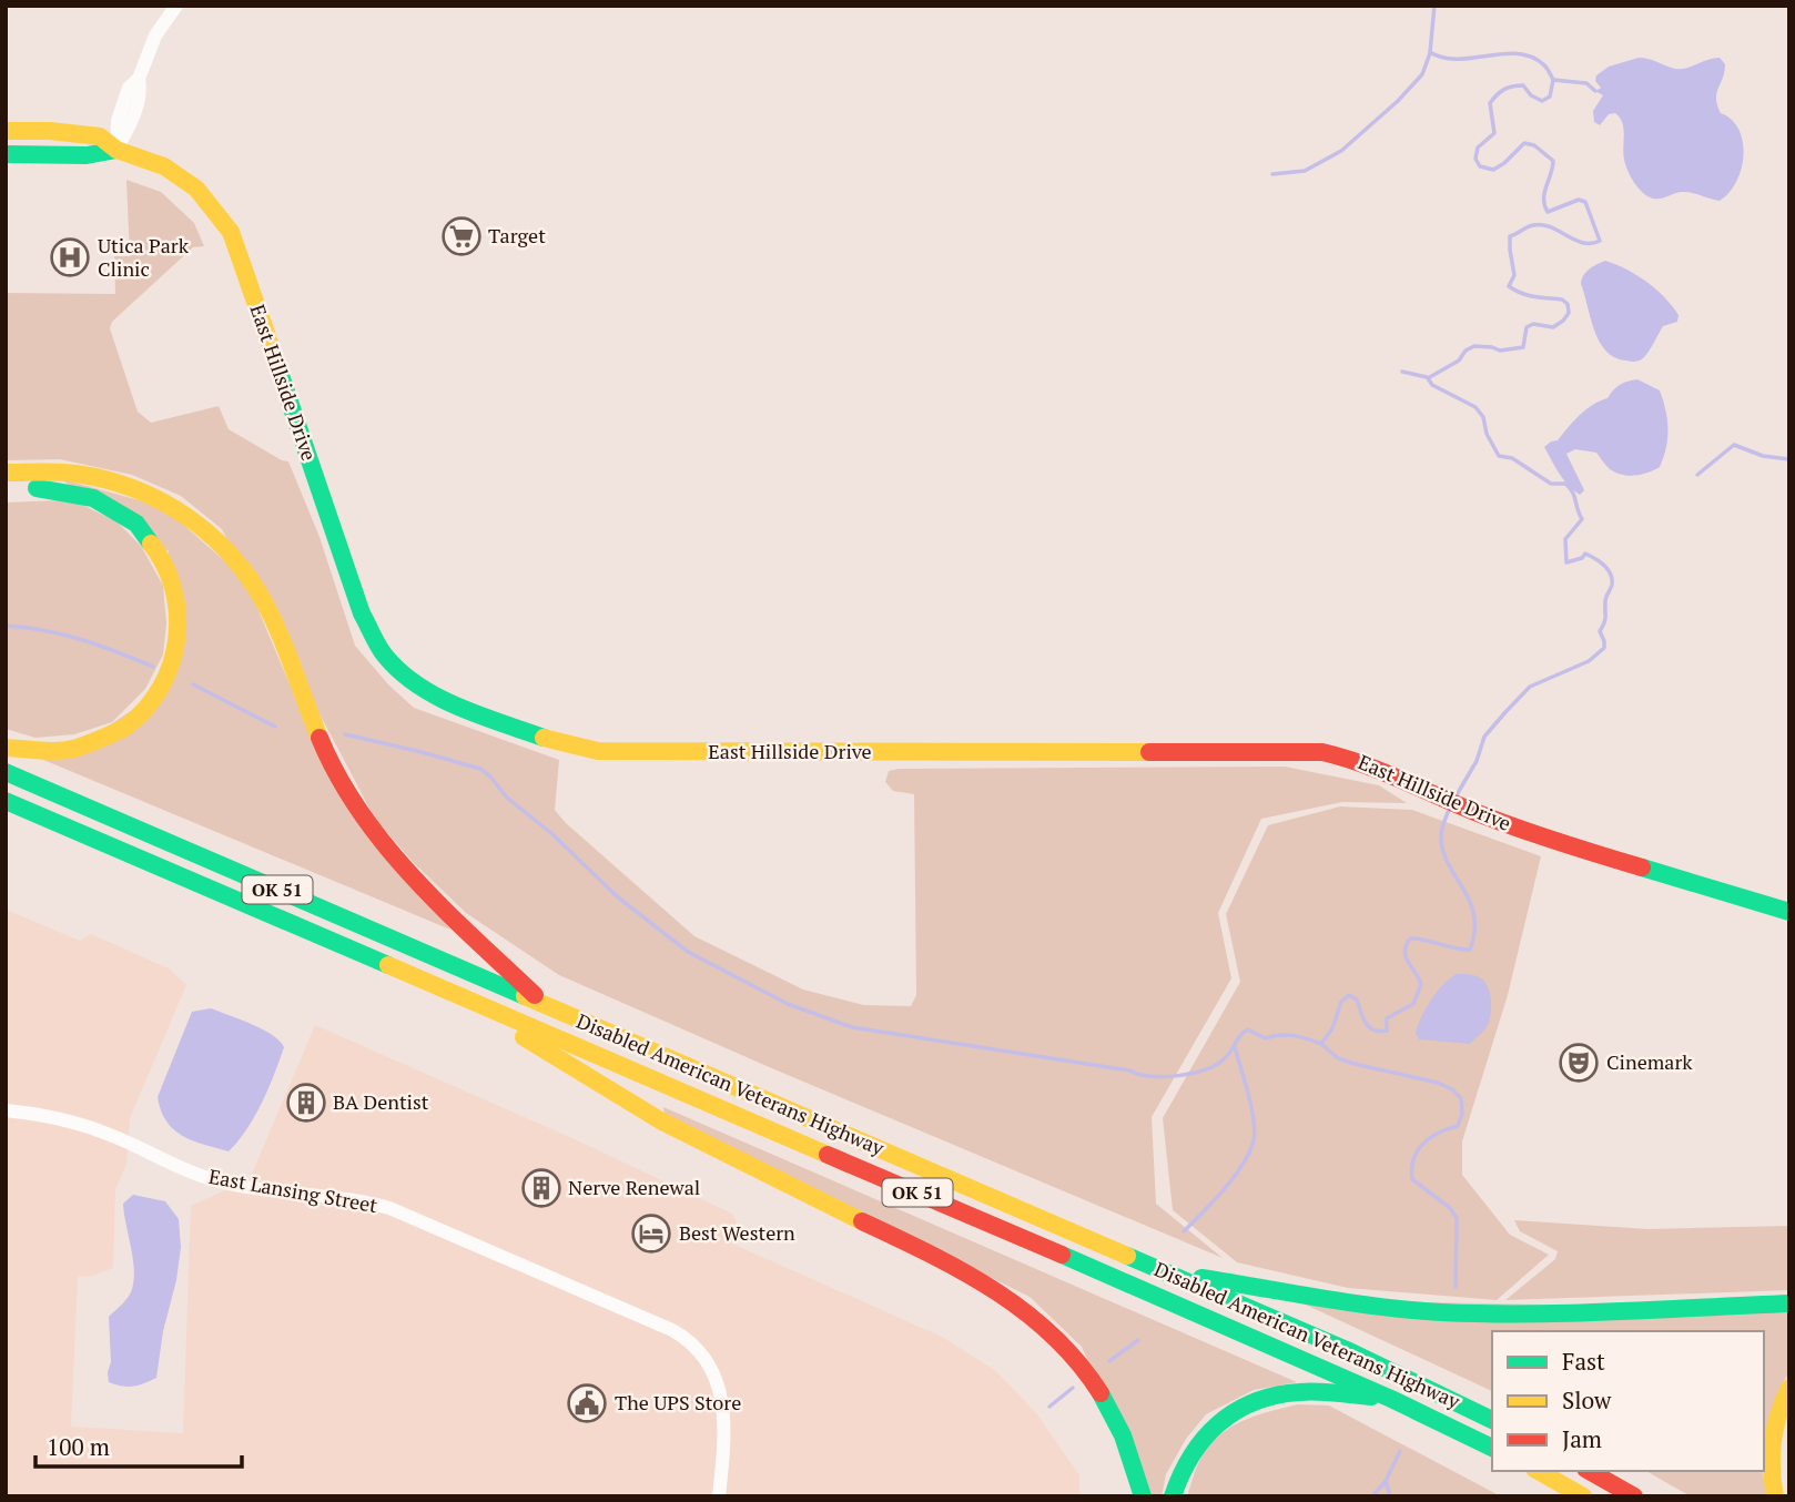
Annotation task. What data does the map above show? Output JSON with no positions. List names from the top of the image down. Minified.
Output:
{"streets":{"main road":["East Hillside Drive","OK 51","Disabled American Veterans Highway"],"street":["East Lansing Street"]},"places":{"supermarket":["Target"],"hospital":["Utica Park Clinic"],"theatre":["Cinemark"],"building":["BA Dentist","Nerve Renewal"],"hotel":["Best Western"],"public building":["The UPS Store"]},"legend":["Fast","Slow","Jam"],"scale_bar":"100 m"}
